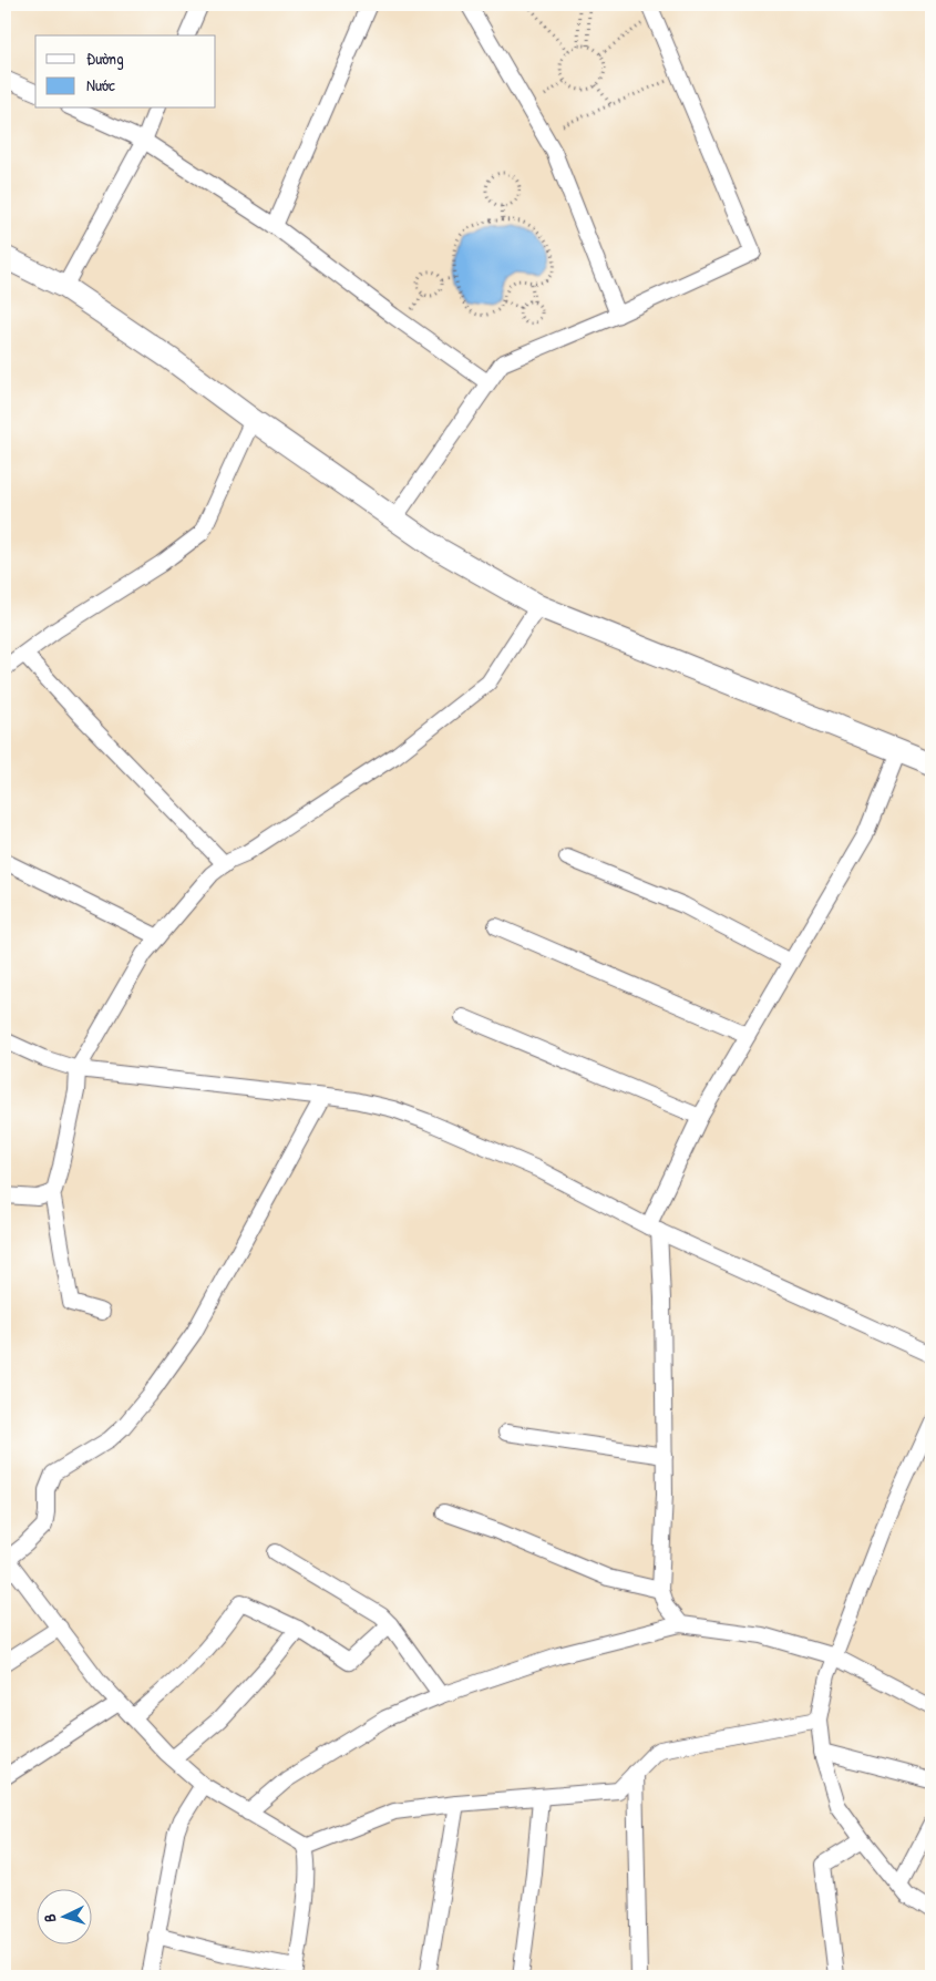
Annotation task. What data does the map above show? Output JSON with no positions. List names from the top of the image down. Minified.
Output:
{"legend":["Đường","Nước"],"north":"left"}
